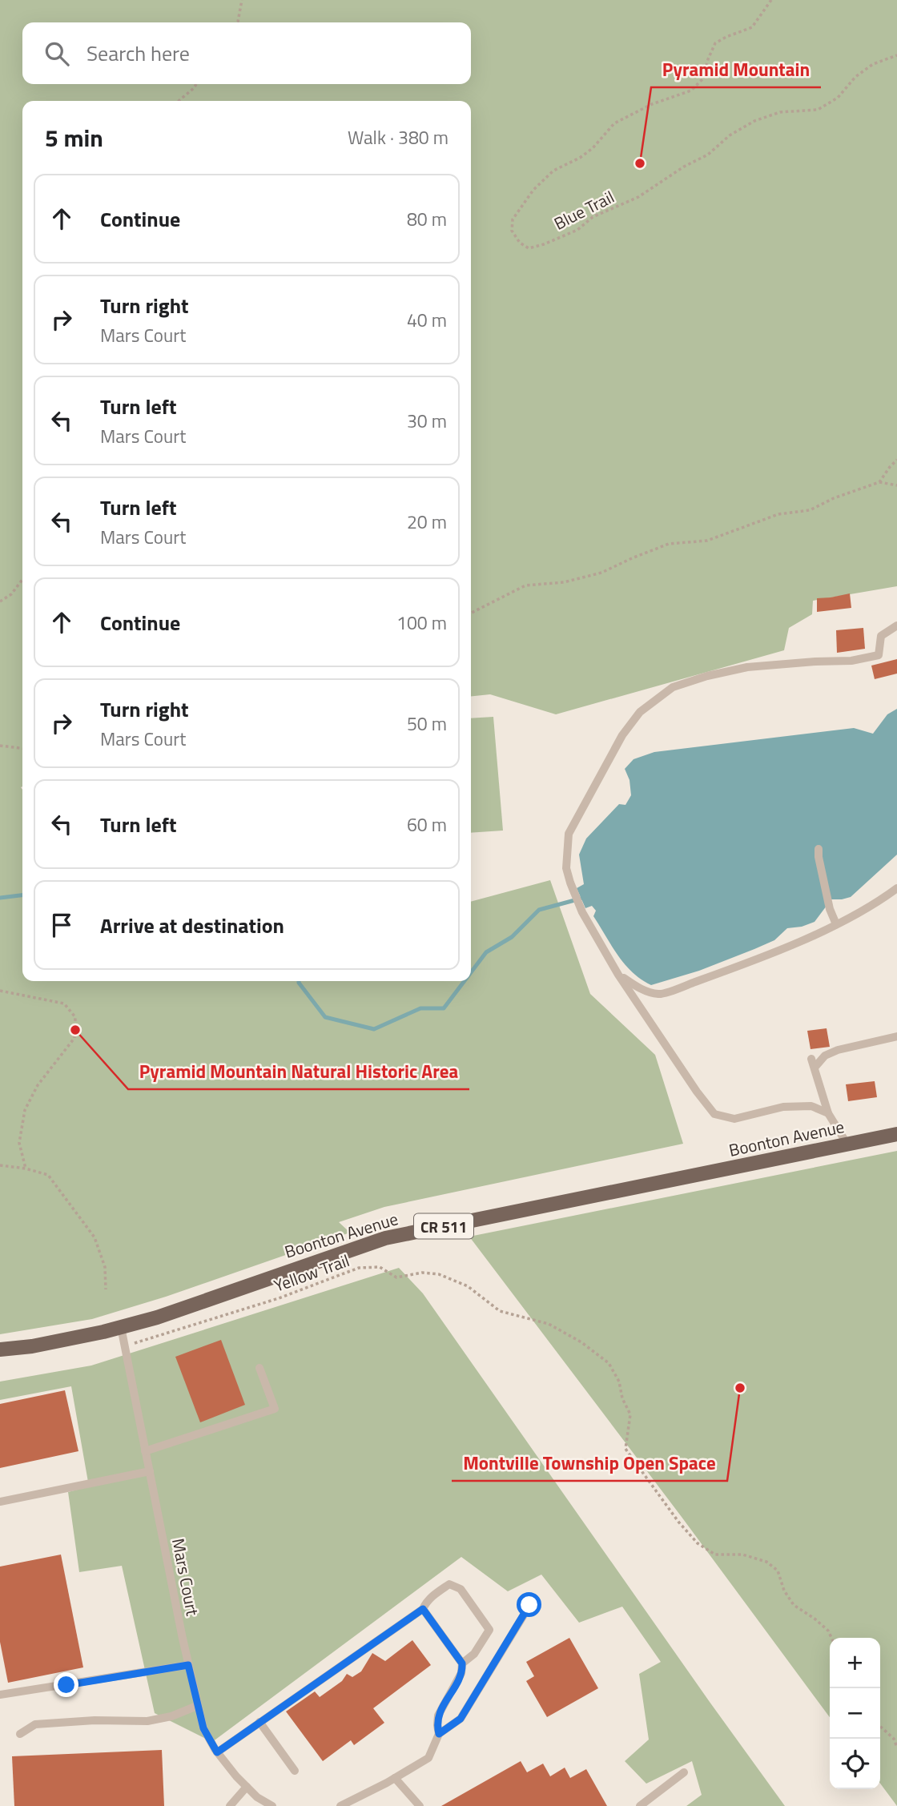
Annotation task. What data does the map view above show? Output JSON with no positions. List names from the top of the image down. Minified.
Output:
{"streets":{"main road":["Boonton Avenue","CR 511"],"lane":["Mars Court"],"path":["Blue Trail","Yellow Trail"]},"crossings":[["Boonton Avenue","Yellow Trail"],["Boonton Avenue","Mars Court"],["Yellow Trail","Mars Court"]],"places":["Pyramid Mountain","Pyramid Mountain Natural Historic Area","Montville Township Open Space"],"page":{"search":"Search here","heading":["5 min","Walk · 380 m"],"list":[["Continue","80 m"],["Turn right","Mars Court","40 m"],["Turn left","Mars Court","30 m"],["Turn left","Mars Court","20 m"],["Continue","100 m"],["Turn right","Mars Court","50 m"],["Turn left","60 m"],"Arrive at destination"],"map_buttons":["+","−"]}}
